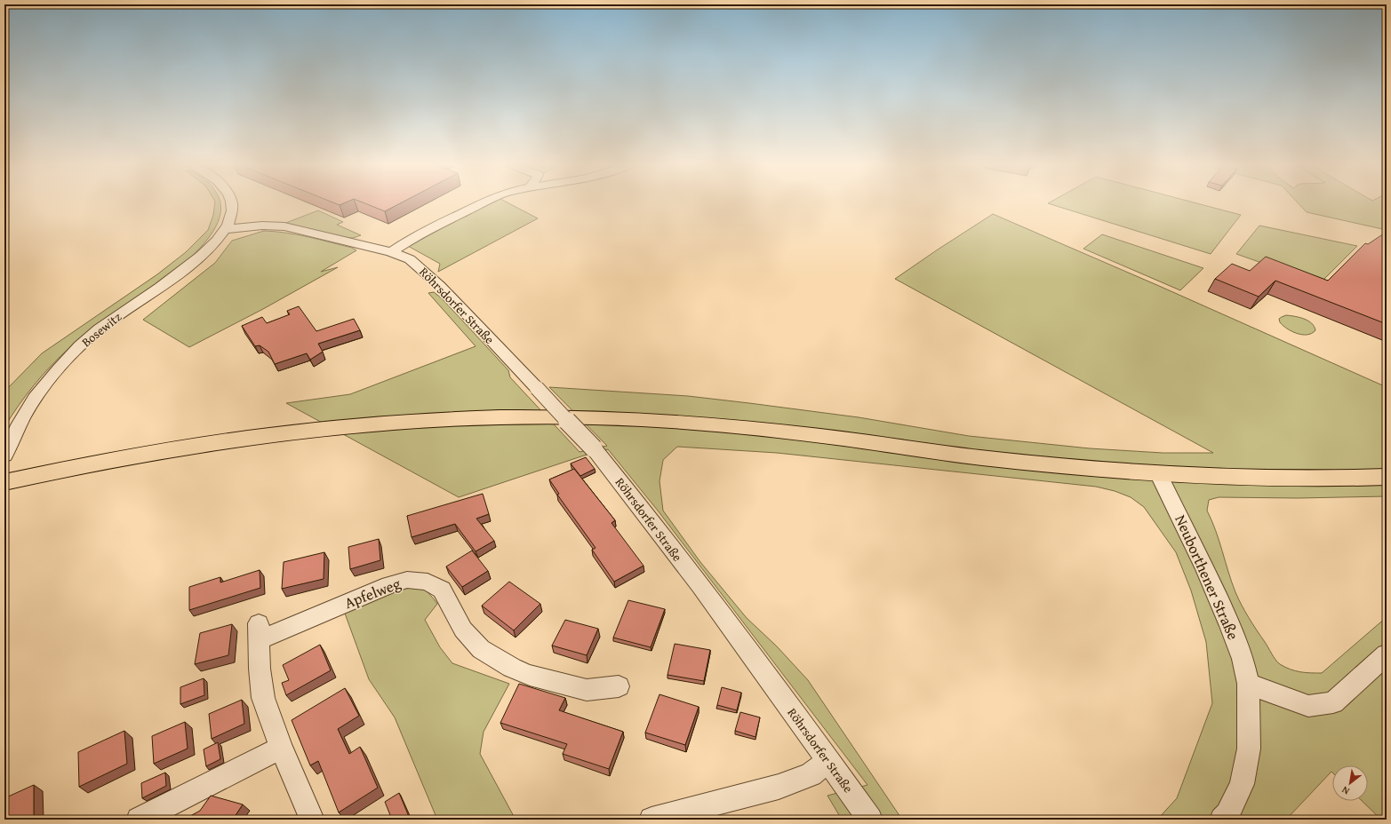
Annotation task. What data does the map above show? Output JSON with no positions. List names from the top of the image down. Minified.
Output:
{"streets":{"street":["Röhrsdorfer Straße","Bosewitz","Neuborthener Straße","Apfelweg"]},"crossings":[["Röhrsdorfer Straße","Bosewitz"]],"north":"bottom left"}
